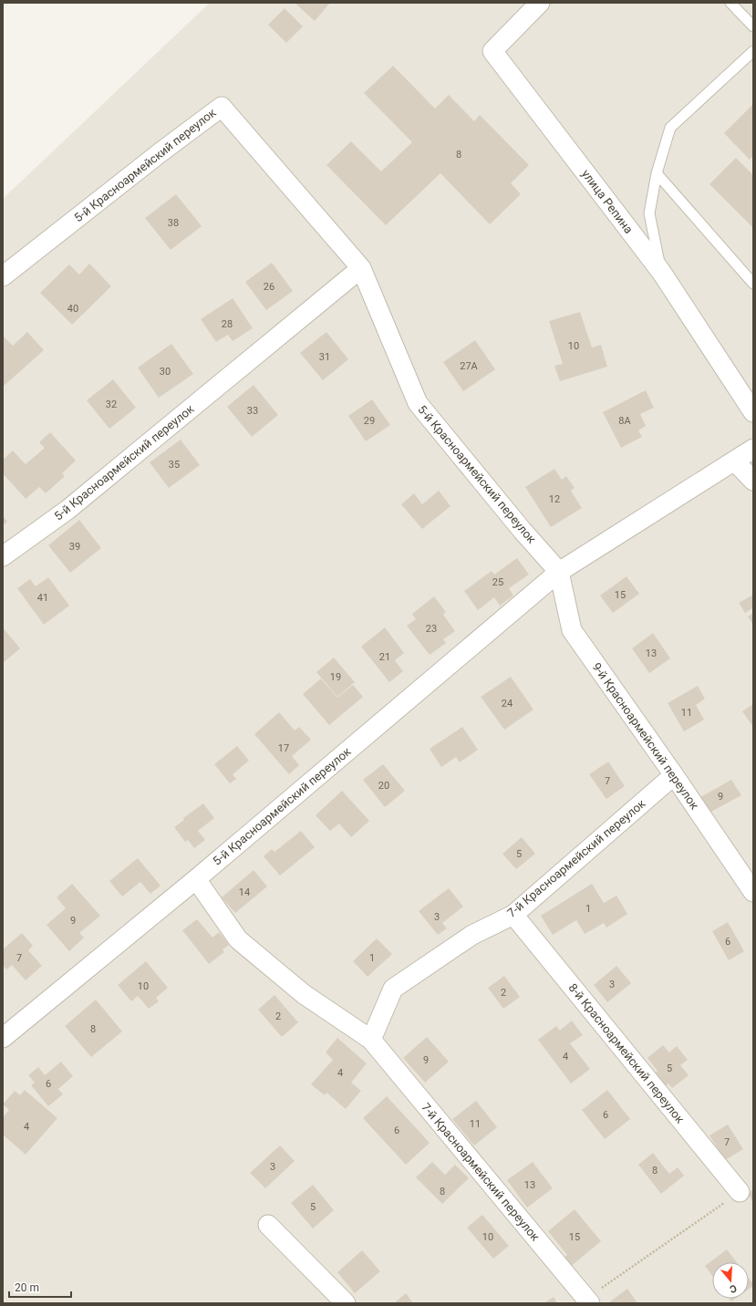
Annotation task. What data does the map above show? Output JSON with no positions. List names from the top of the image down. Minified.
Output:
{"streets":{"street":["5-й Красноармейский переулок","улица Репина","9-й Красноармейский переулок","7-й Красноармейский переулок","8-й Красноармейский переулок"]},"crossings":[["5-й Красноармейский переулок","9-й Красноармейский переулок"],["5-й Красноармейский переулок","7-й Красноармейский переулок"],["9-й Красноармейский переулок","7-й Красноармейский переулок"],["7-й Красноармейский переулок","8-й Красноармейский переулок"]],"house_numbers":["8","38","26","40","28","10","31","27А","30","32","33","29","8А","35","12","39","25","15","41","23","13","21","19","24","11","17","7","20","9","5","14","1","3","9","6","7","1","3","10","2","2","8","4","9","5","4","6","6","11","4","6","7","3","8","13","8","5","10","15"],"scale_bar":"20 m","north":"bottom"}
